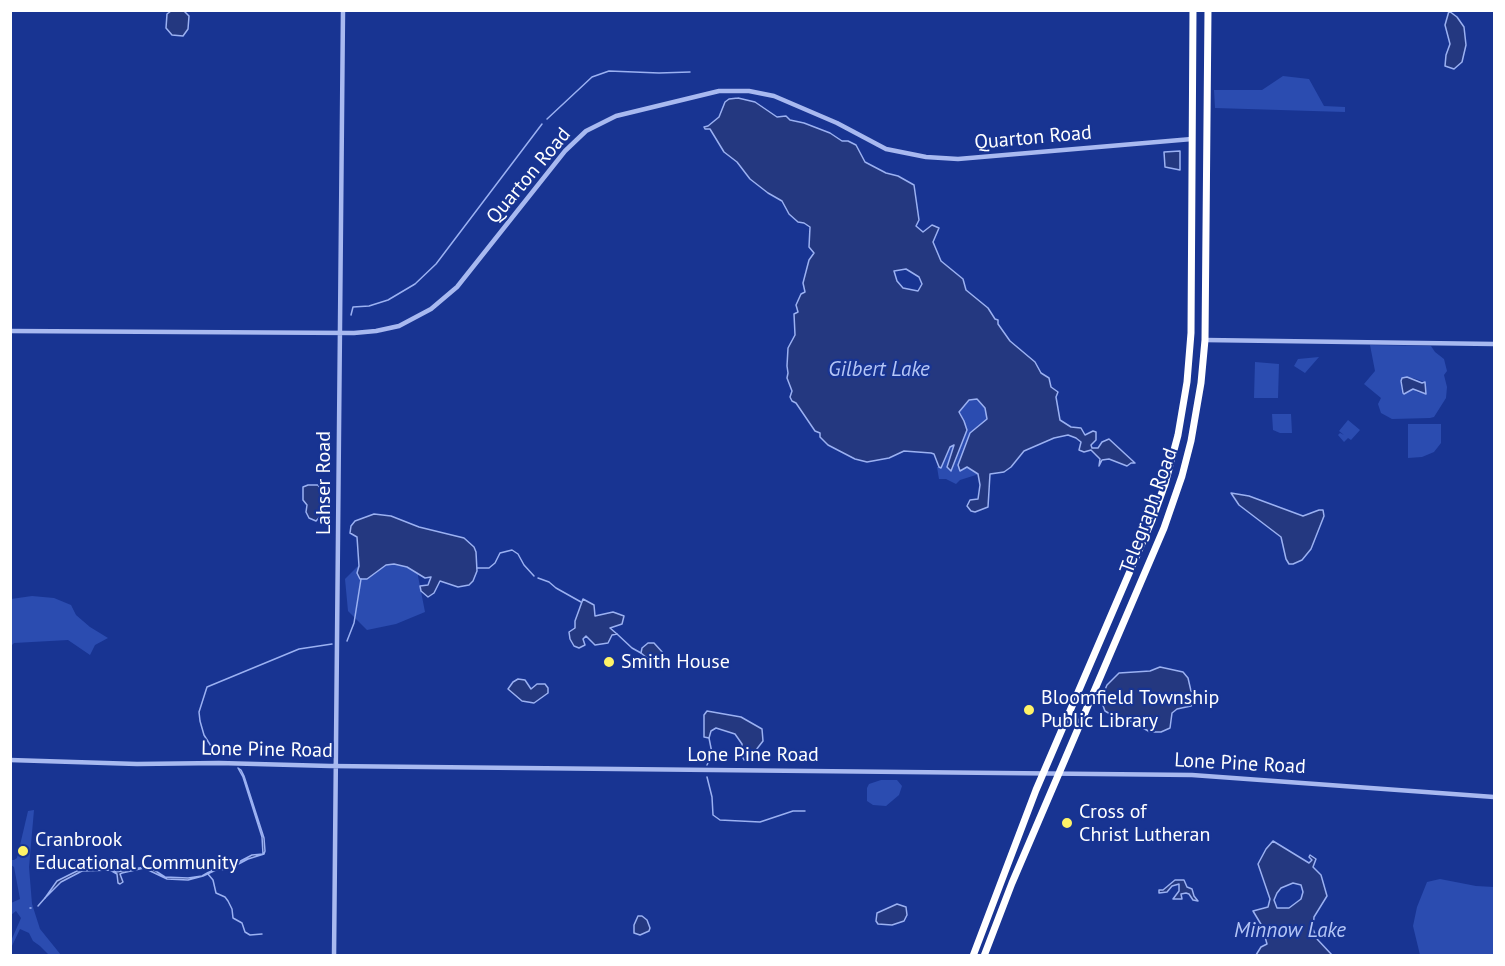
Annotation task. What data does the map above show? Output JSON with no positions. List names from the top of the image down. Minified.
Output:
{"streets":{"highway":["Telegraph Road"],"street":["Quarton Road","Lahser Road","Lone Pine Road"]},"crossings":[["Quarton Road","Lahser Road"],["Quarton Road","Telegraph Road"],["Lahser Road","Lone Pine Road"],["Telegraph Road","Lone Pine Road"]],"water":["Gilbert Lake","Minnow Lake"],"places":["Smith House","Bloomfield Township Public Library","Cross of Christ Lutheran","Cranbrook Educational Community"]}
